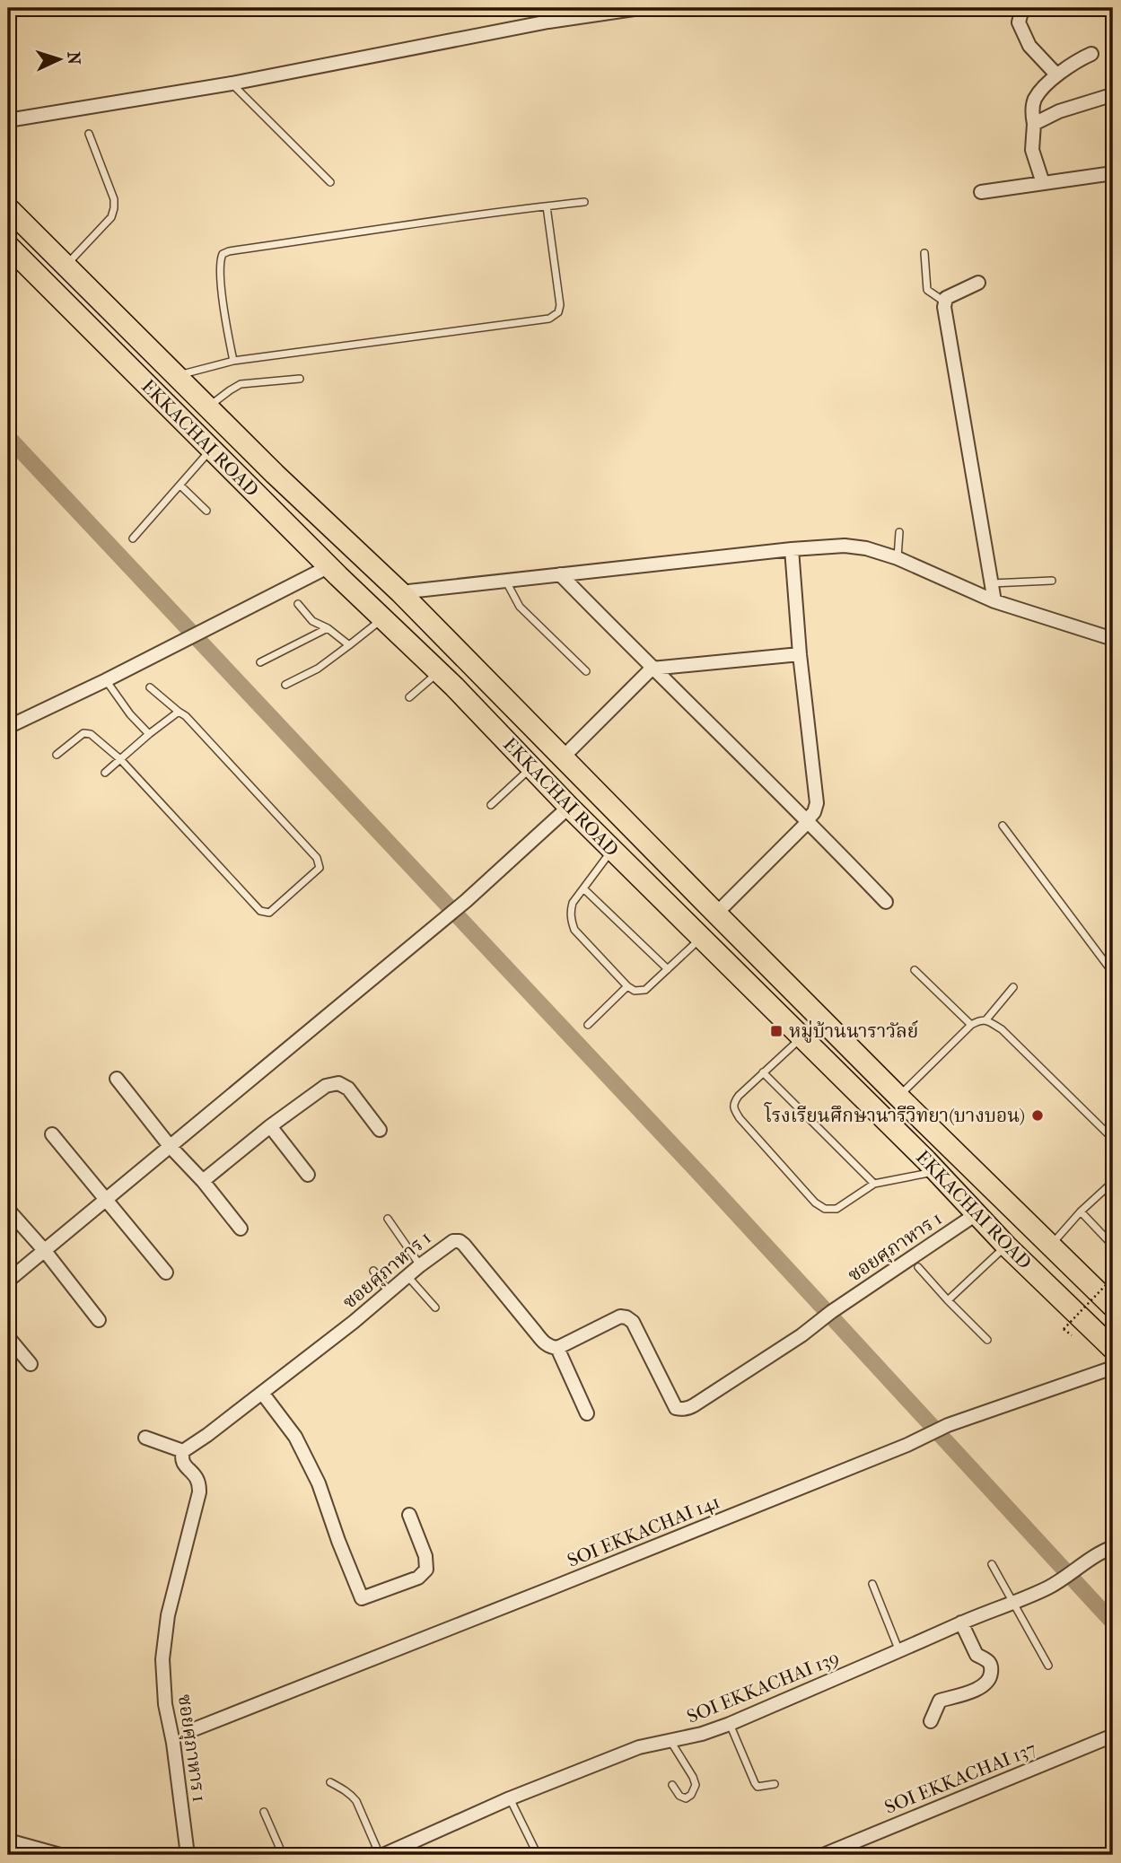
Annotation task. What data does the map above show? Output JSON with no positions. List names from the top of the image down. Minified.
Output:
{"streets":{"main road":["EKKACHAI ROAD"],"street":["ซอยศุภาหาร 1","SOI EKKACHAI 141","SOI EKKACHAI 139","SOI EKKACHAI 137"]},"crossings":[["EKKACHAI ROAD","ซอยศุภาหาร 1"]],"places":{"transit":["หมู่บ้านนาราวัลย์"],"other":["โรงเรียนศึกษานารีวิทยา(บางบอน)"]},"north":"right"}
